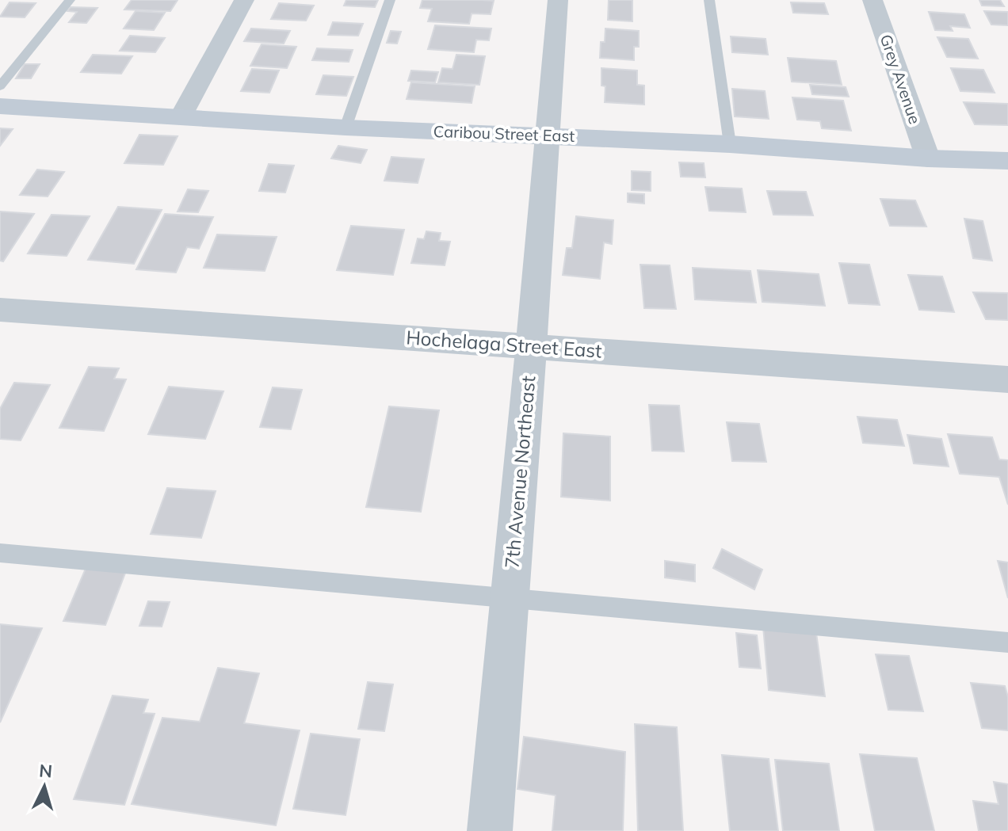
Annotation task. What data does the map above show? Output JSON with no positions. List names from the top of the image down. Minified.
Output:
{"streets":{"street":["Grey Avenue","Caribou Street East","Hochelaga Street East","7th Avenue Northeast"]},"crossings":[["Grey Avenue","Caribou Street East"],["Caribou Street East","7th Avenue Northeast"],["Hochelaga Street East","7th Avenue Northeast"]],"north":"top"}
